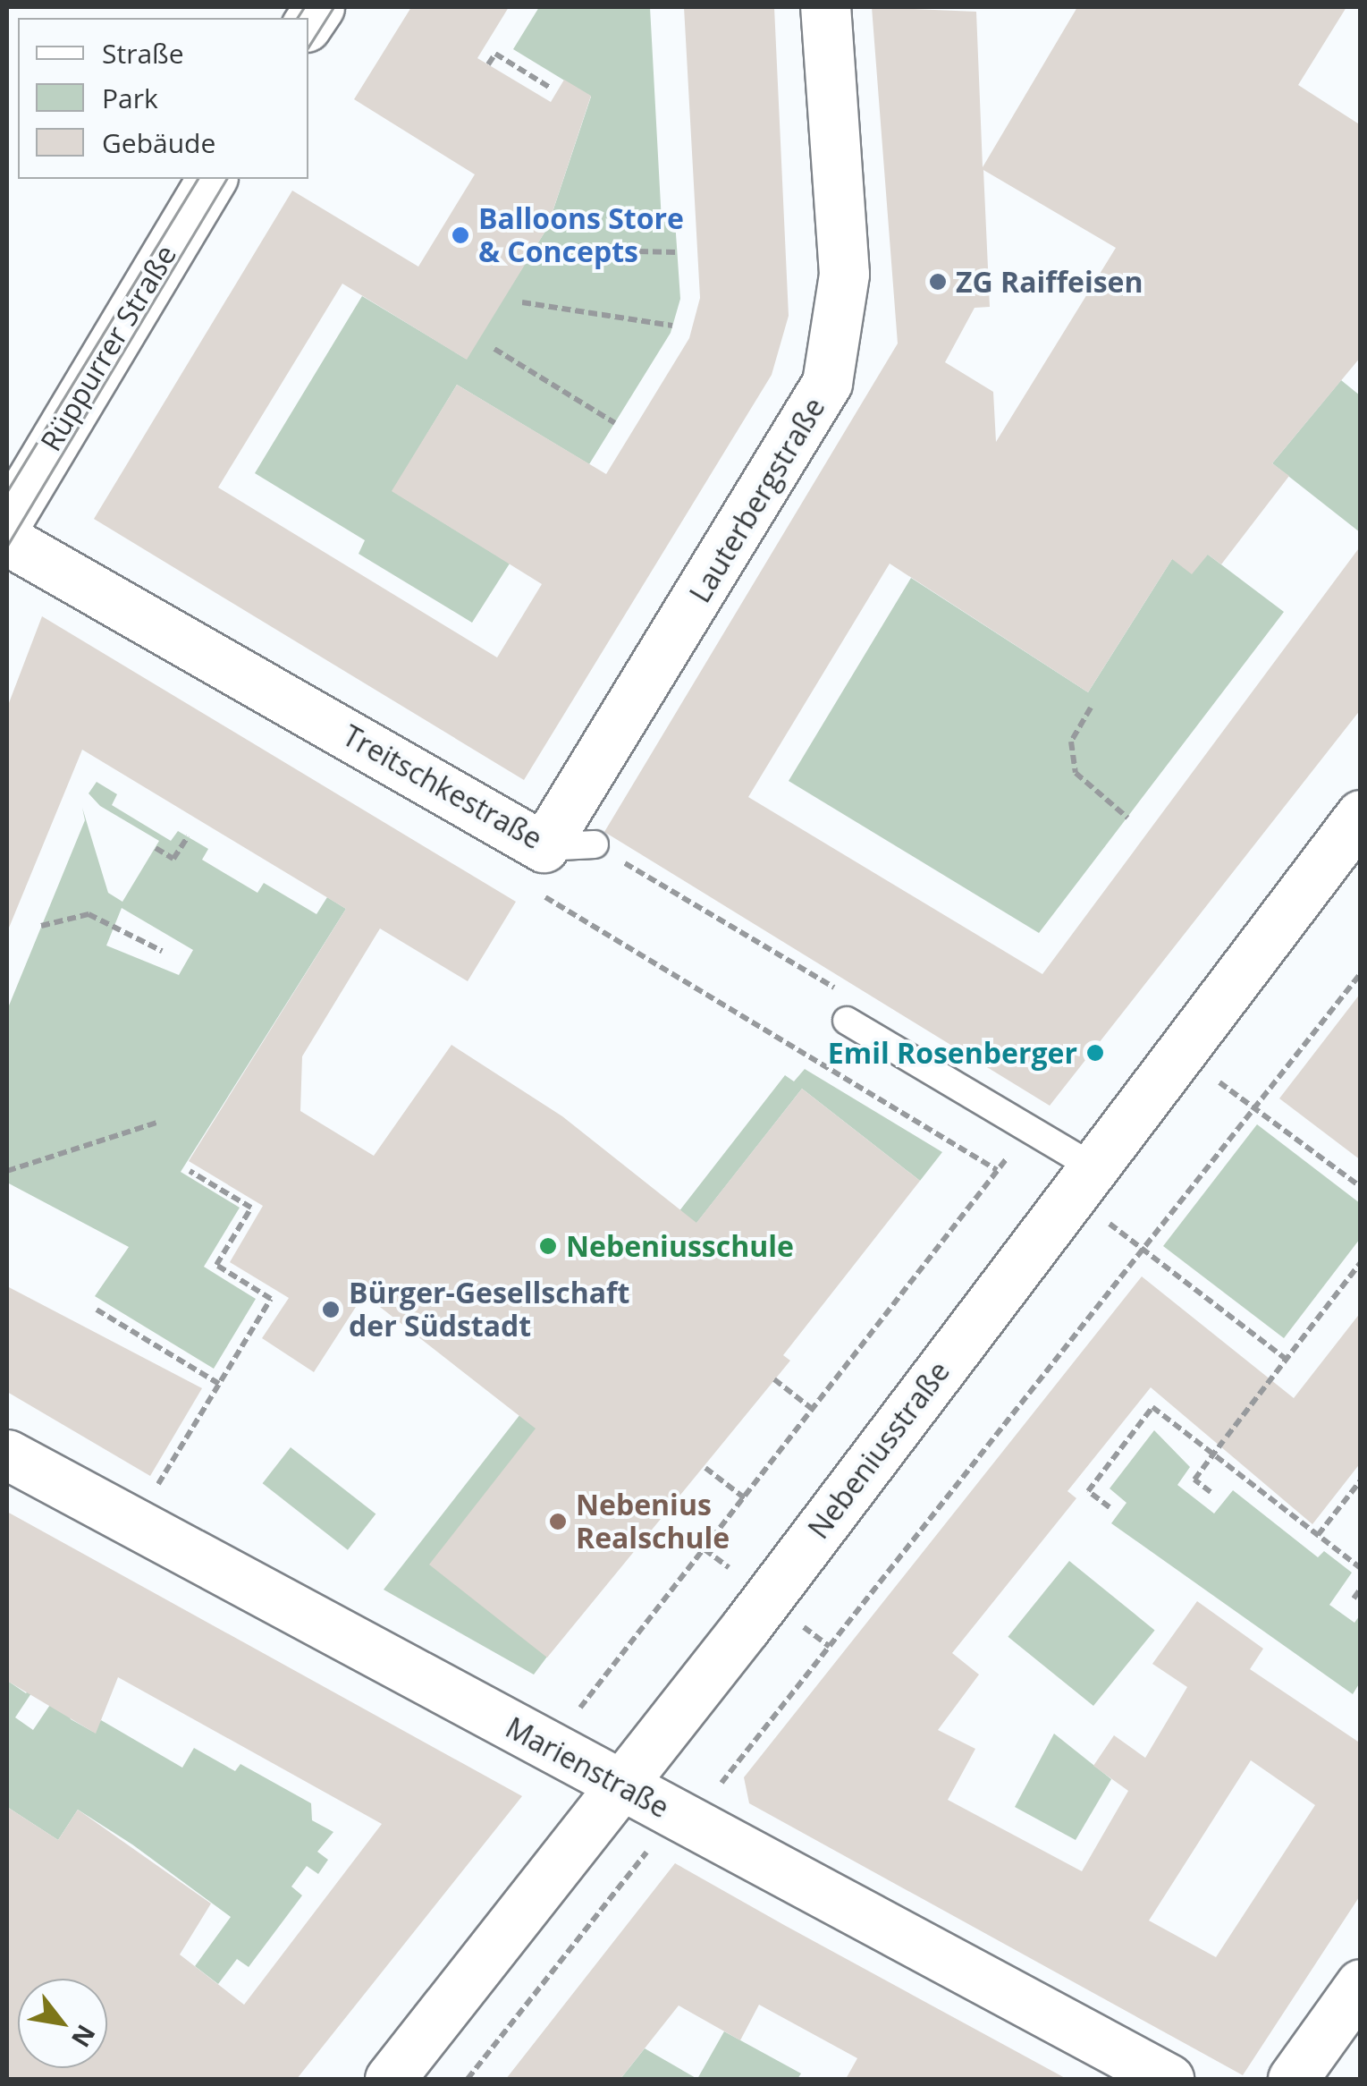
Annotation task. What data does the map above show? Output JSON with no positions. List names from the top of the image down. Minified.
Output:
{"streets":{"street":["Rüppurrer Straße","Lauterbergstraße","Treitschkestraße","Nebeniusstraße","Marienstraße"]},"crossings":[["Lauterbergstraße","Treitschkestraße"],["Nebeniusstraße","Marienstraße"]],"places":["Balloons Store & Concepts","ZG Raiffeisen","Emil Rosenberger","Nebeniusschule","Bürger-Gesellschaft der Südstadt","Nebenius Realschule"],"legend":["Straße","Park","Gebäude"],"north":"bottom right"}
